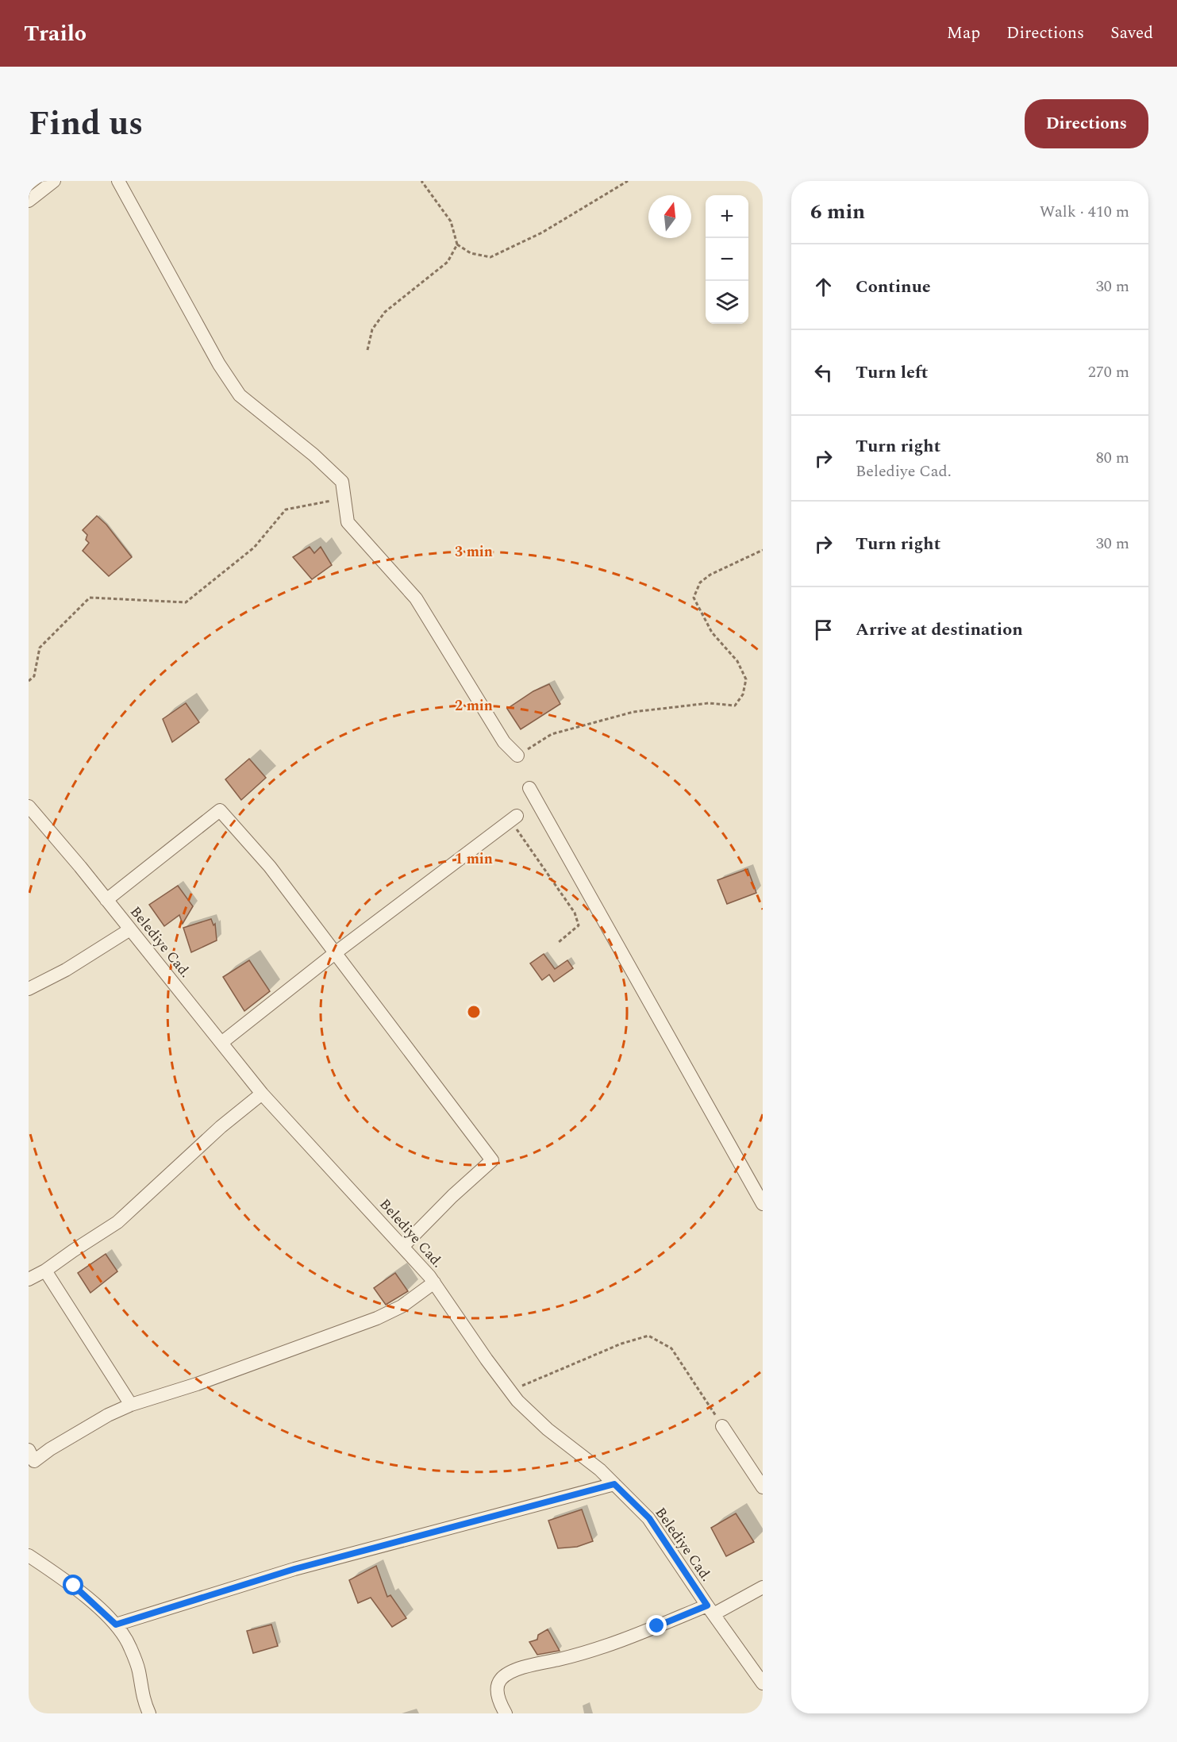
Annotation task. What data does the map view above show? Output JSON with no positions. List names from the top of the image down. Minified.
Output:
{"streets":{"street":["Belediye Cad."]},"north":"top","page":{"header":"Trailo","nav":["Map","Directions","Saved"],"title":"Find us","buttons":"Directions","heading":["6 min","Walk · 410 m"],"map_buttons":["+","−"],"list":[["Continue","30 m"],["Turn left","270 m"],["Turn right","Belediye Cad.","80 m"],["Turn right","30 m"],"Arrive at destination"]},"rings":["3 min","2 min","1 min"]}
